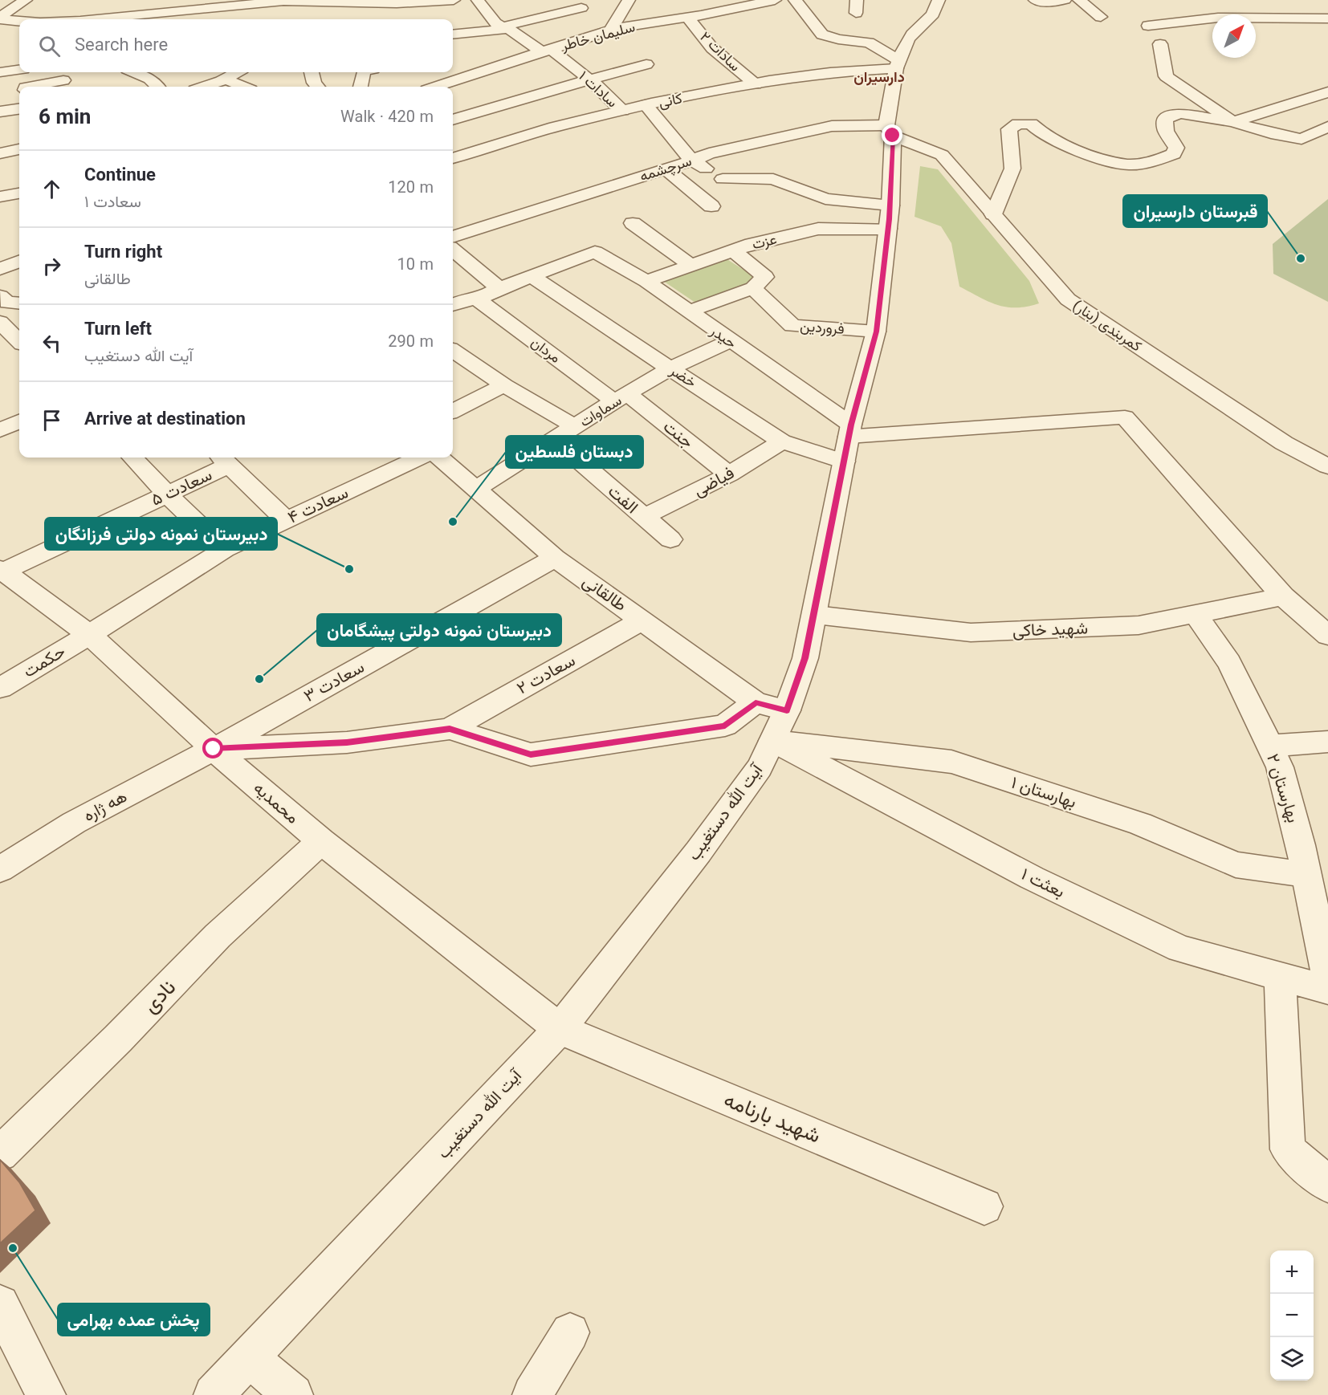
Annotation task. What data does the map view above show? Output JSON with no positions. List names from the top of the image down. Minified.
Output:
{"streets":{"street":["سلیمان خاطر","سادات ۲","سادات ۱","کانی","سرچشمه","عزت","کمربندی (بنار)","فروردین","حیدر","مردان","خضر","سماوات","جنت","فیاضی","سعادت ۵","الفت","سعادت ۴","طالقانی","شهید خاکی","حکمت","سعادت ۲","سعادت ۳","بهارستان ۲","بهارستان ۱","محمدیه","هه ژاره","آیت الله دستغیب","بعثت ۱","نادی","شهید بارنامه"]},"crossings":[["سلیمان خاطر","سادات ۲"],["سلیمان خاطر","سادات ۱"],["سادات ۲","کانی"],["سادات ۱","کانی"],["کانی","آیت الله دستغیب"],["سرچشمه","کمربندی (بنار)"],["سرچشمه","آیت الله دستغیب"],["عزت","حیدر"],["عزت","آیت الله دستغیب"],["کمربندی (بنار)","آیت الله دستغیب"],["فروردین","آیت الله دستغیب"],["حیدر","خضر"],["حیدر","سماوات"],["حیدر","آیت الله دستغیب"],["مردان","سماوات"],["مردان","جنت"],["خضر","سماوات"],["خضر","فیاضی"],["خضر","آیت الله دستغیب"],["سماوات","جنت"],["سماوات","الفت"],["سماوات","طالقانی"],["جنت","فیاضی"],["فیاضی","الفت"],["سعادت ۵","محمدیه"],["سعادت ۴","حکمت"],["سعادت ۴","محمدیه"],["طالقانی","سعادت ۲"],["طالقانی","سعادت ۳"],["طالقانی","آیت الله دستغیب"],["شهید خاکی","بهارستان ۲"],["شهید خاکی","آیت الله دستغیب"],["حکمت","محمدیه"],["سعادت ۳","محمدیه"],["سعادت ۳","هه ژاره"],["بهارستان ۲","بهارستان ۱"],["بهارستان ۱","آیت الله دستغیب"],["بهارستان ۱","بعثت ۱"],["محمدیه","هه ژاره"],["محمدیه","آیت الله دستغیب"],["محمدیه","نادی"],["محمدیه","شهید بارنامه"],["آیت الله دستغیب","بعثت ۱"],["آیت الله دستغیب","شهید بارنامه"]],"districts":["دارسیران"],"places":["قبرستان دارسیران","دبستان فلسطین","دبیرستان نمونه دولتی فرزانگان","دبیرستان نمونه دولتی پیشگامان","پخش عمده بهرامی"],"north":"top right","page":{"search":"Search here","heading":["6 min","Walk · 420 m"],"list":[["Continue","سعادت ۱","120 m"],["Turn right","طالقانی","10 m"],["Turn left","آیت الله دستغیب","290 m"],"Arrive at destination"],"map_buttons":["+","−"]}}
